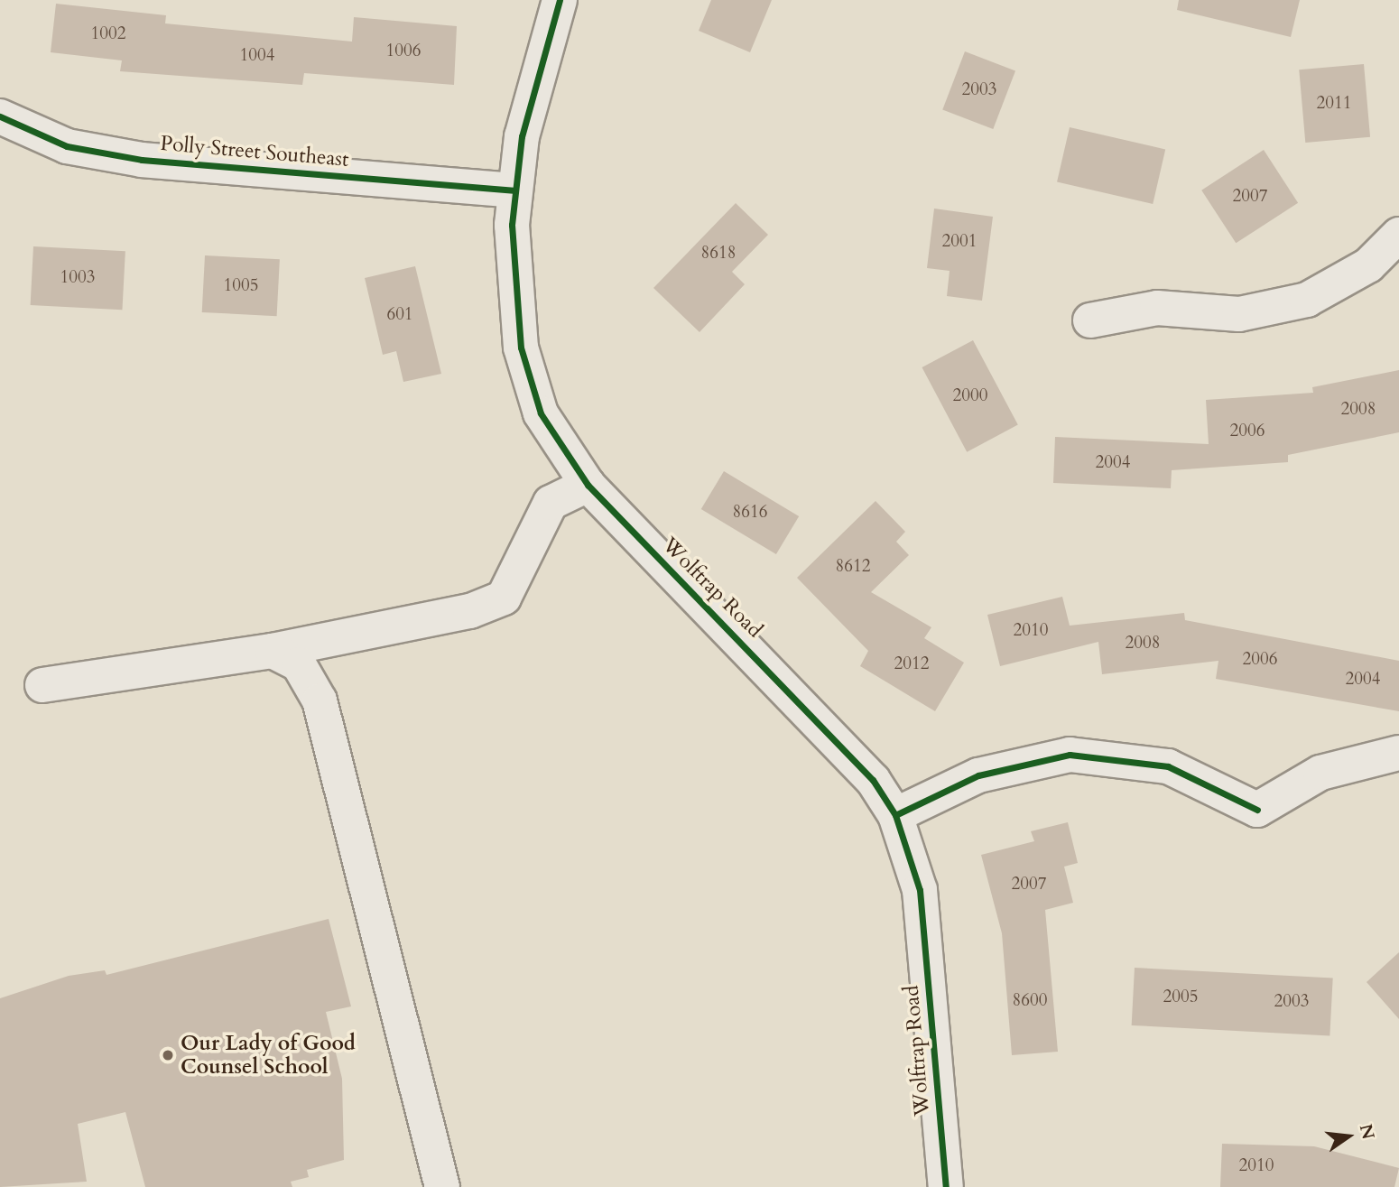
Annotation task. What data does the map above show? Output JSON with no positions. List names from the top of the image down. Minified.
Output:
{"streets":{"street":["Polly Street Southeast","Wolftrap Road"]},"crossings":[["Polly Street Southeast","Wolftrap Road"]],"places":["Our Lady of Good Counsel School"],"house_numbers":["1002","1006","1004","2003","2011","2007","2001","8618","1003","1005","601","2000","2008","2006","2004","8616","8612","2010","2008","2006","2012","2004","2007","2005","8600","2003","2010"],"north":"right"}
